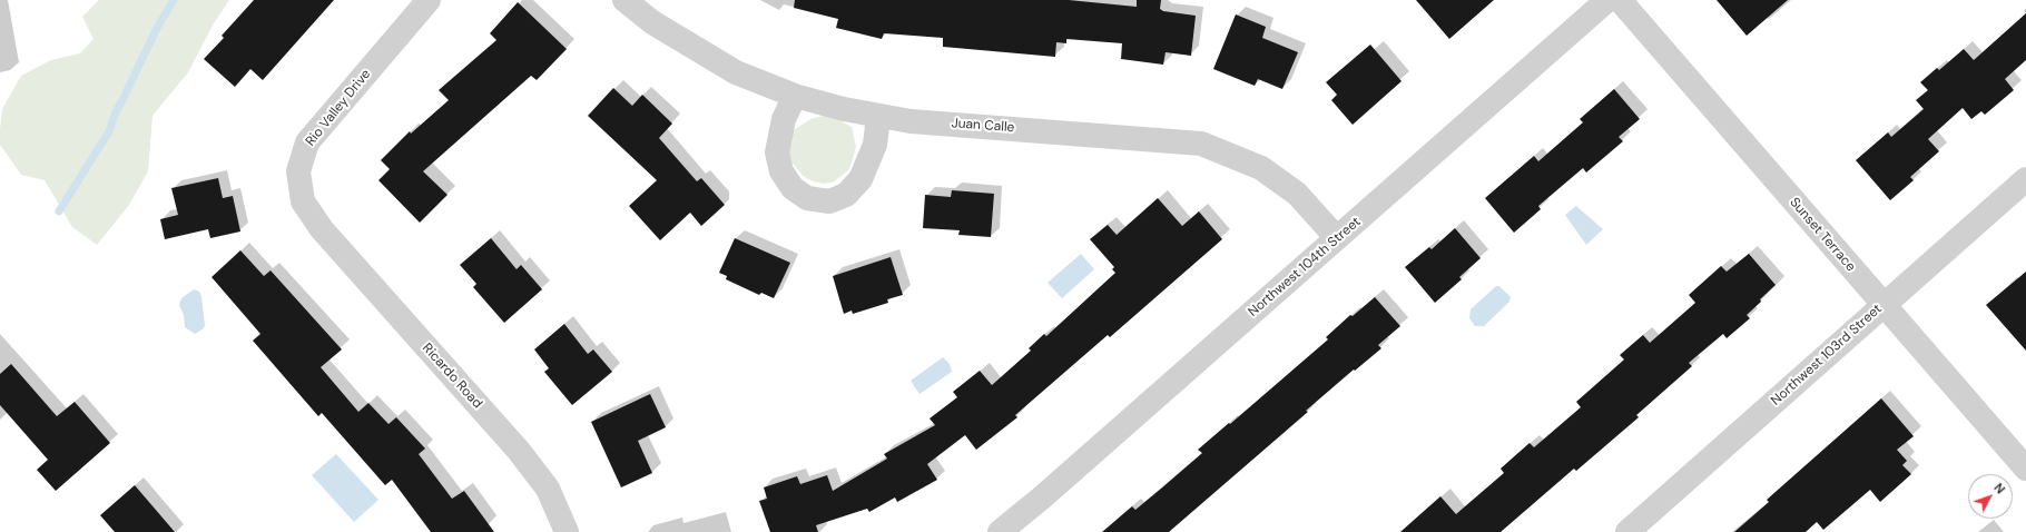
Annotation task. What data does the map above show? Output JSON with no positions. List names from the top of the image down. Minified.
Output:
{"streets":{"street":["Rio Valley Drive","Juan Calle","Sunset Terrace","Northwest 104th Street","Northwest 103rd Street","Ricardo Road"]},"crossings":[["Rio Valley Drive","Ricardo Road"],["Juan Calle","Northwest 104th Street"],["Sunset Terrace","Northwest 103rd Street"]],"north":"top right"}
